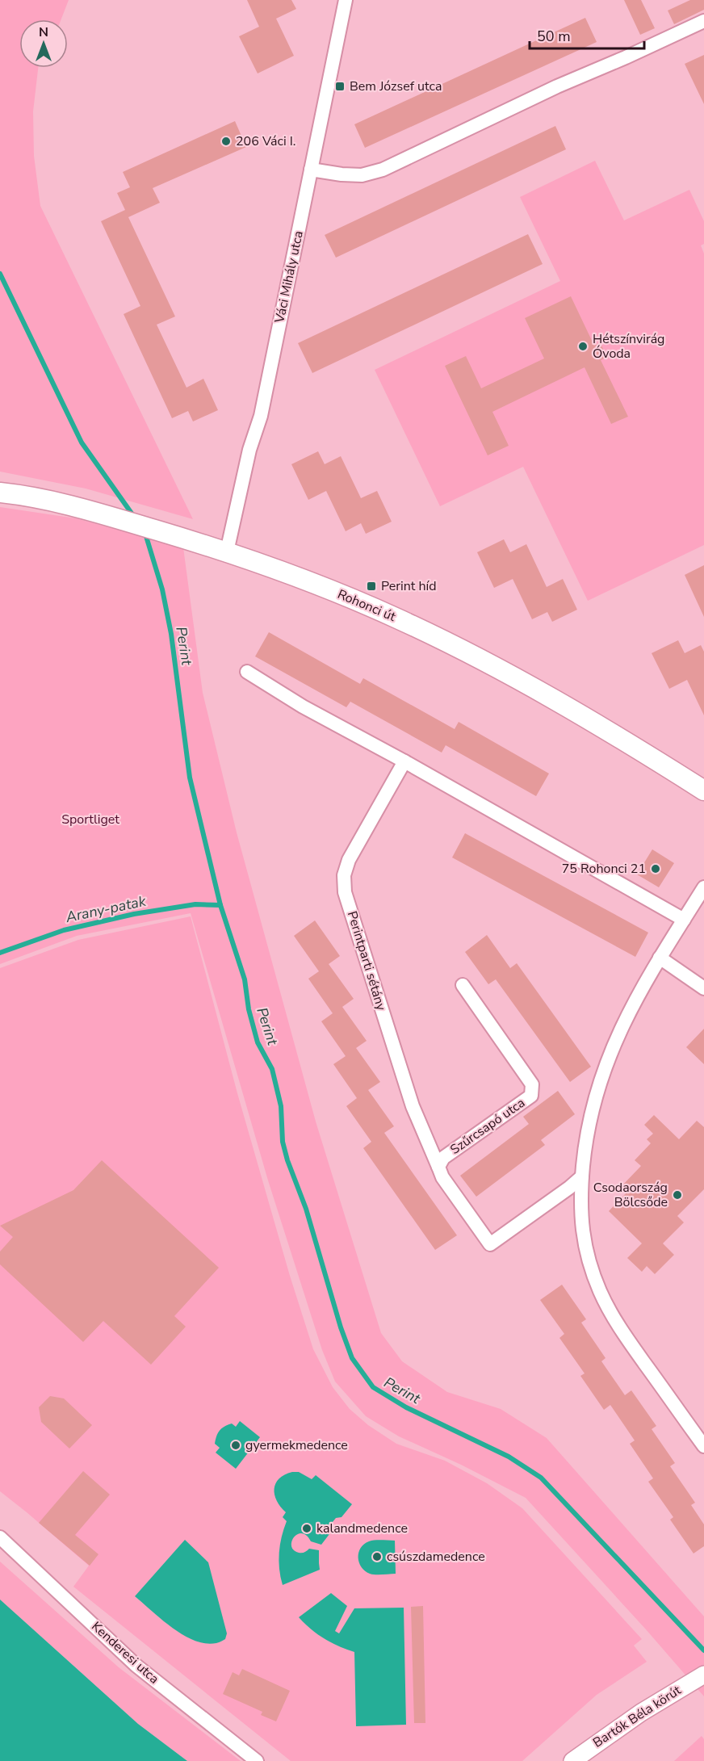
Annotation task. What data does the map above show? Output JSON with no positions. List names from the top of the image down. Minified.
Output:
{"streets":{"main road":["Rohonci út"],"street":["Váci Mihály utca","Perintparti sétány","Szűrcsapó utca","Kenderesi utca","Bartók Béla körút"]},"crossings":[["Váci Mihály utca","Rohonci út"],["Perintparti sétány","Szűrcsapó utca"]],"water":["Perint","Arany-patak"],"parks":["Sportliget"],"places":{"transit":["Bem József utca","Perint híd"],"other":["206 Váci I.","Hétszínvirág Óvoda","75 Rohonci 21","Csodaország Bölcsőde","gyermekmedence","kalandmedence","csúszdamedence"]},"scale_bar":"50 m","north":"top"}
